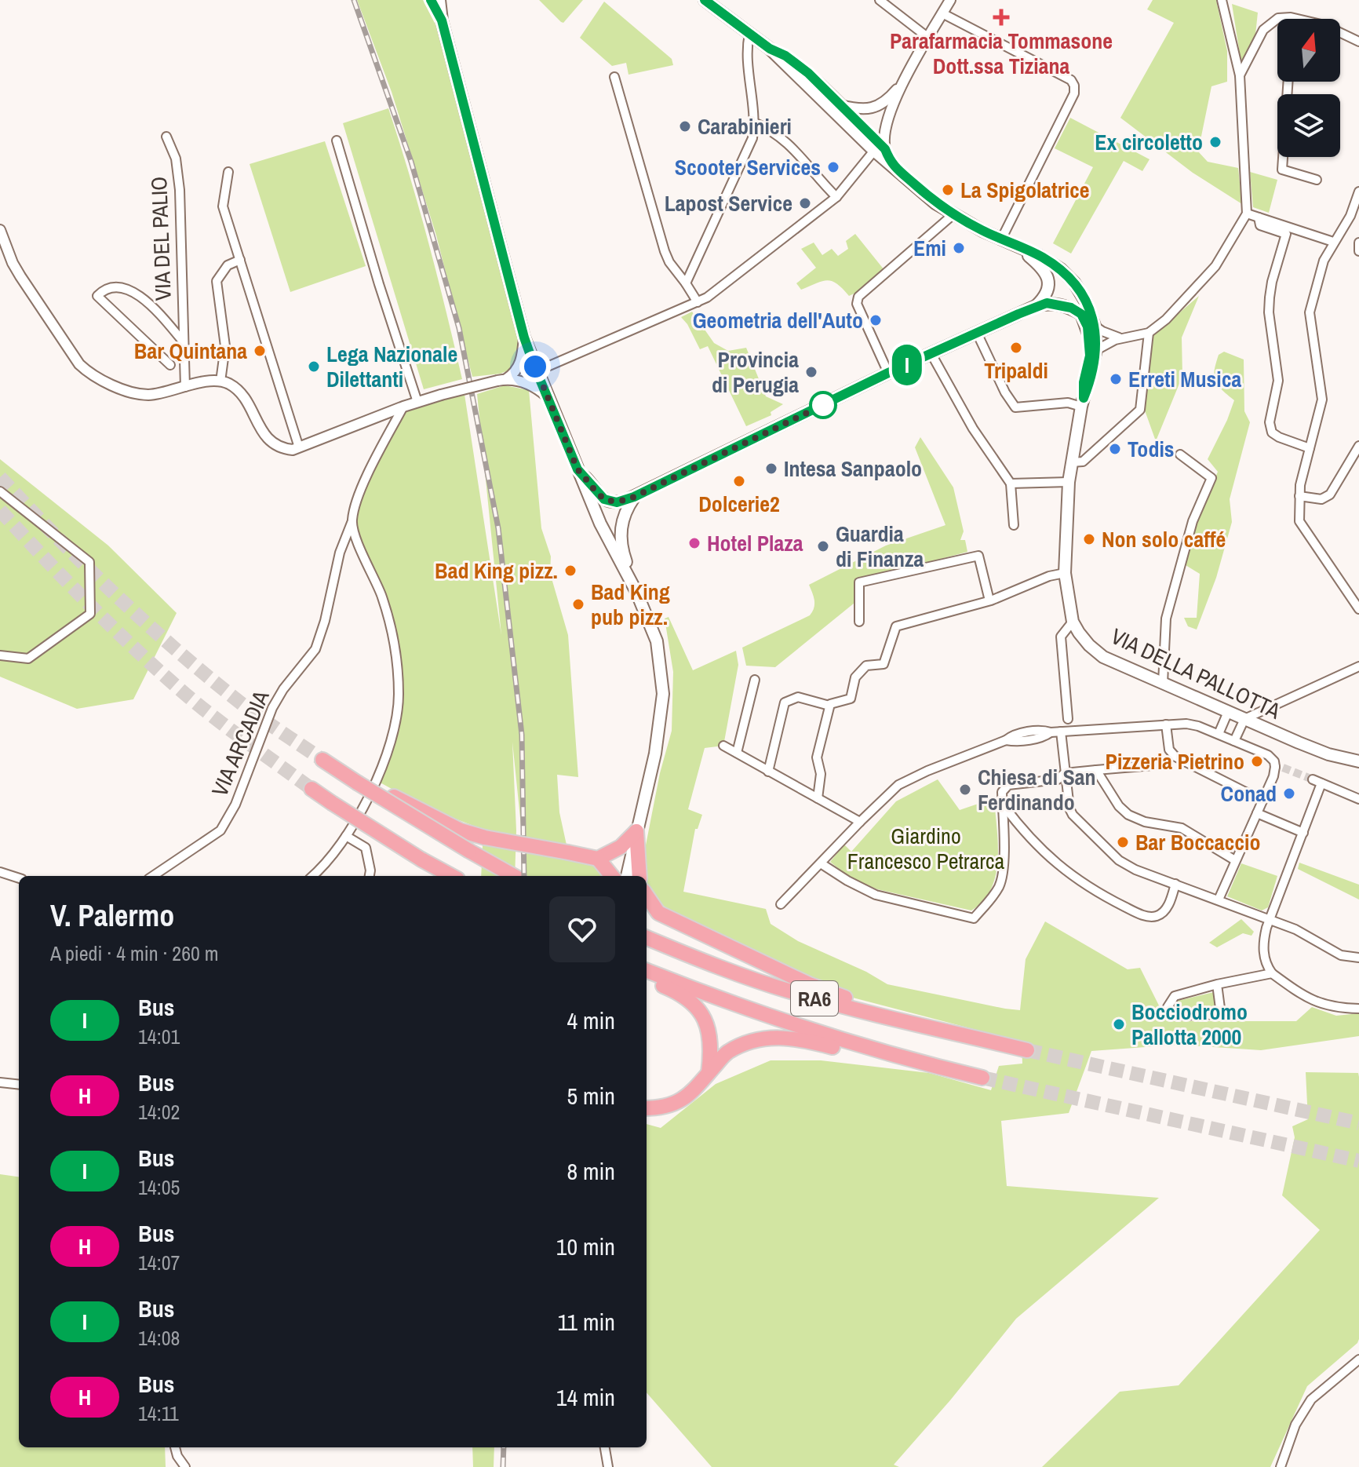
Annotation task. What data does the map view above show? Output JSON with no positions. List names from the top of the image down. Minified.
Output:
{"streets":{"highway":["RA6"],"main road":["VIA DELLA PALLOTTA"],"street":["VIA DEL PALIO","VIA ARCADIA"]},"parks":["Giardino Francesco Petrarca"],"places":{"health":["Parafarmacia Tommasone Dott.ssa Tiziana"],"other":["Carabinieri","Ex circoletto","Scooter Services","La Spigolatrice","Lapost Service","Emi","Geometria dell'Auto","Tripaldi","Bar Quintana","Lega Nazionale Dilettanti","Provincia di Perugia","Erreti Musica","Todis","Intesa Sanpaolo","Dolcerie2","Non solo caffé","Hotel Plaza","Guardia di Finanza","Bad King pizz.","Bad King pub pizz.","Pizzeria Pietrino","Chiesa di San Ferdinando","Conad","Bar Boccaccio","Bocciodromo Pallotta 2000"]},"lines":["bus line I"],"north":"top","page":{"on_map":"I","heading":["V. Palermo","A piedi · 4 min · 260 m"],"list":[{"mark":"I","name":"Bus","note":"14:01","value":"4 min"},{"mark":"H","name":"Bus","note":"14:02","value":"5 min"},{"mark":"I","name":"Bus","note":"14:05","value":"8 min"},{"mark":"H","name":"Bus","note":"14:07","value":"10 min"},{"mark":"I","name":"Bus","note":"14:08","value":"11 min"},{"mark":"H","name":"Bus","note":"14:11","value":"14 min"}]}}
